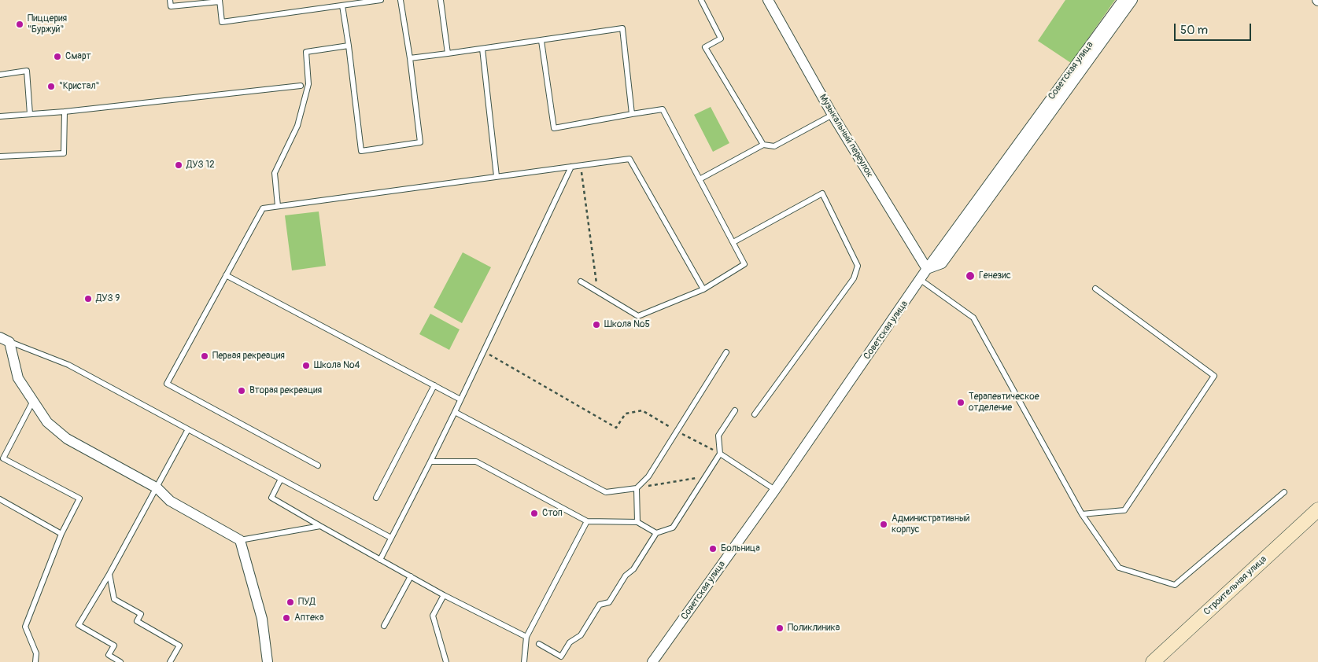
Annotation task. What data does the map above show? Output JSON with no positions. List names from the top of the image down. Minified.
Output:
{"streets":{"main road":["Строительная улица"],"street":["Советская улица","Музыкальный переулок"]},"crossings":[["Советская улица","Музыкальный переулок"]],"places":["Пиццерия \"Буржуй\"","Смарт","\"Кристал\"","ДУЗ 12","Генезис","ДУЗ 9","Школа №5","Первая рекреация","Школа №4","Вторая рекреация","Терапевтическое отделение","Стоп","Административный корпус","Больница","ПУД","Аптека","Поликлиника"],"scale_bar":"50 m"}
